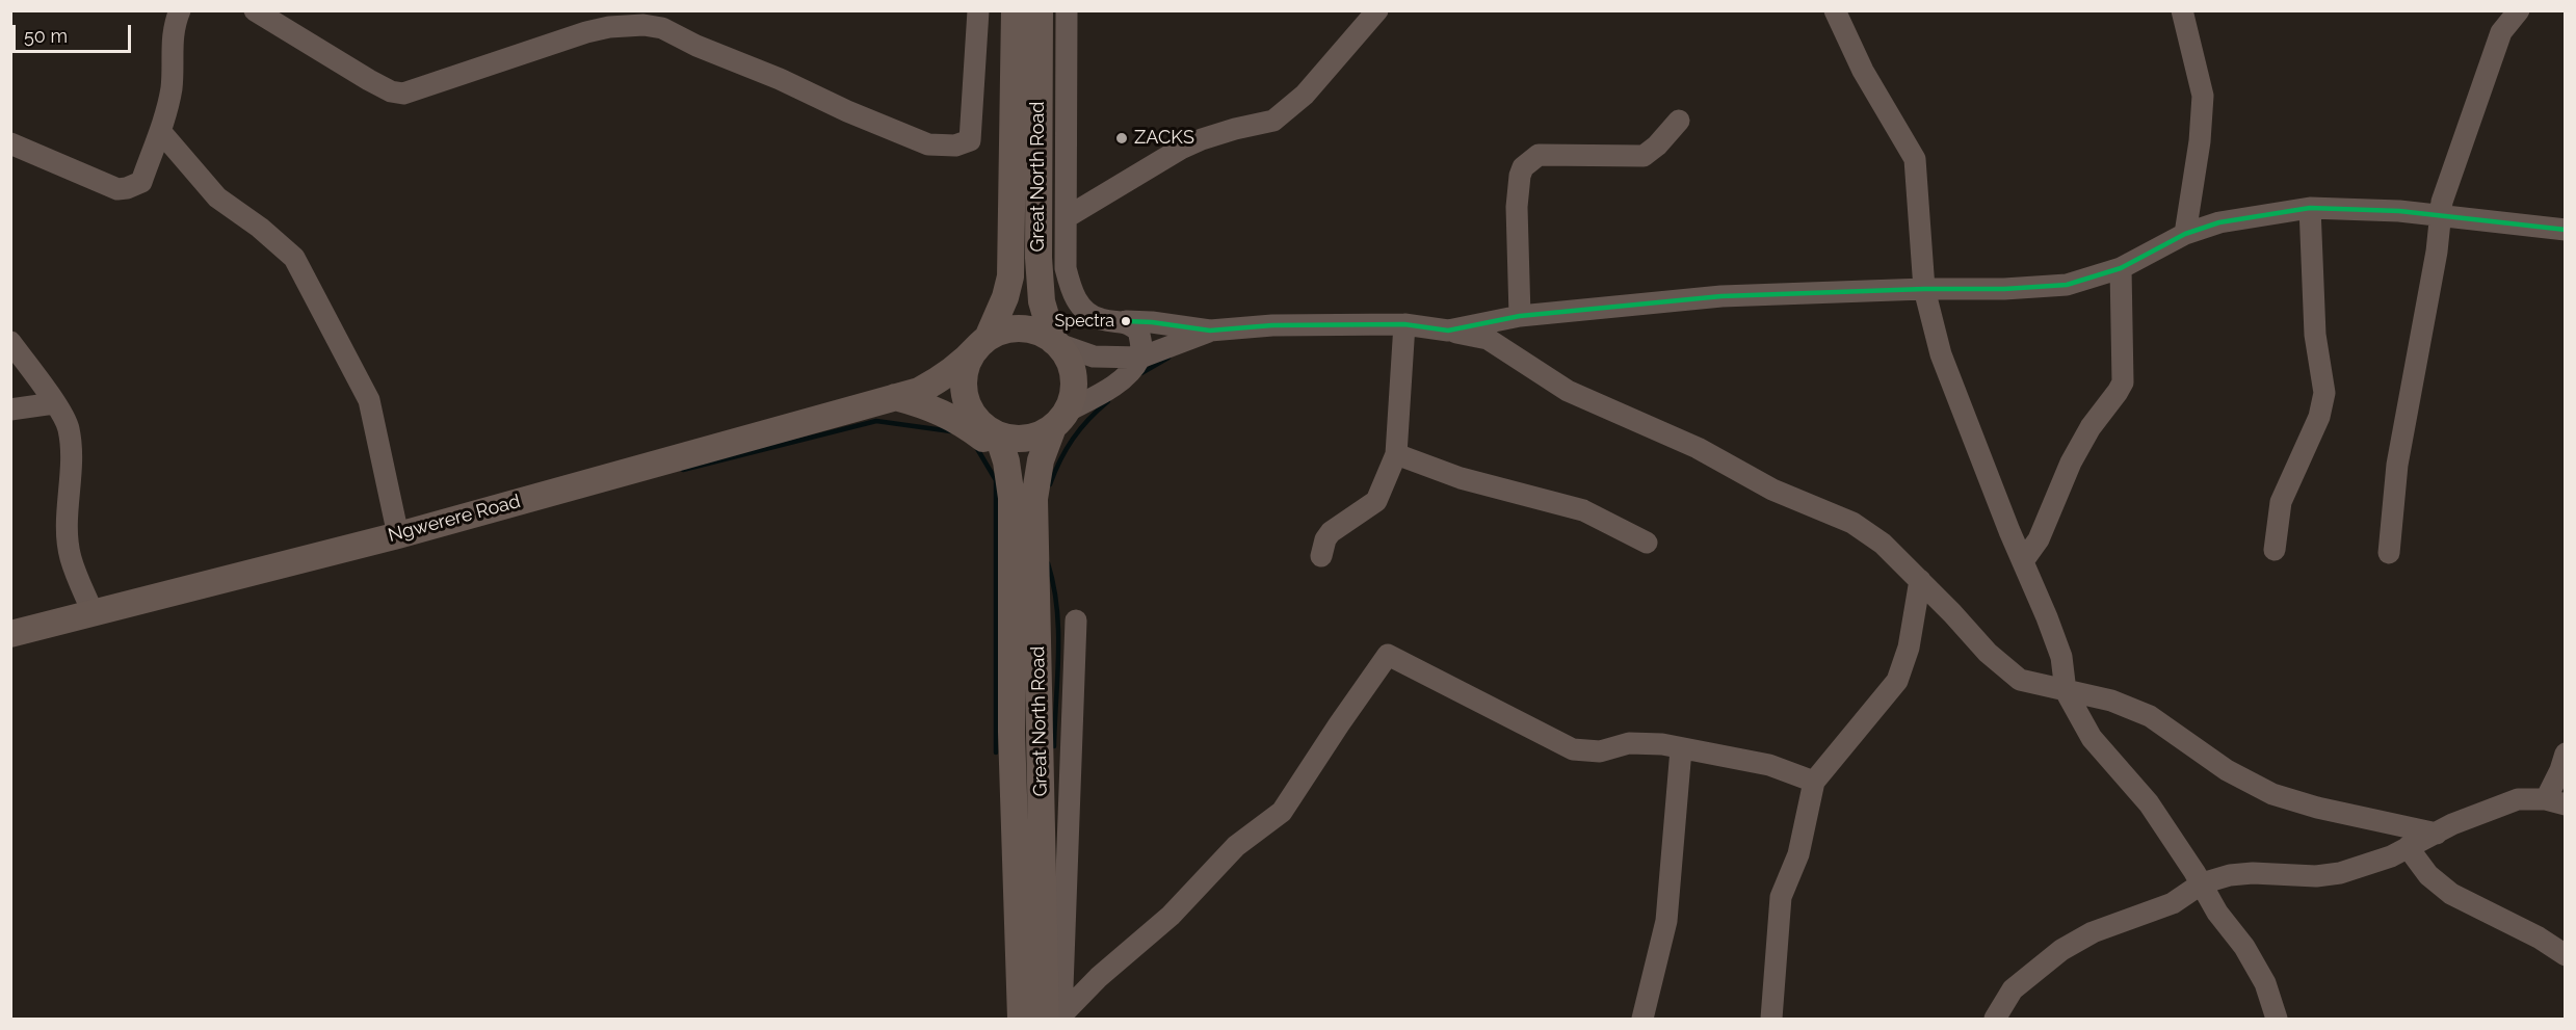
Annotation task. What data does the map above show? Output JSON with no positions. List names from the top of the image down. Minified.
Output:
{"streets":{"main road":["Great North Road","Ngwerere Road"]},"crossings":[["Great North Road","Ngwerere Road"]],"places":["ZACKS","Spectra"],"scale_bar":"50 m"}
